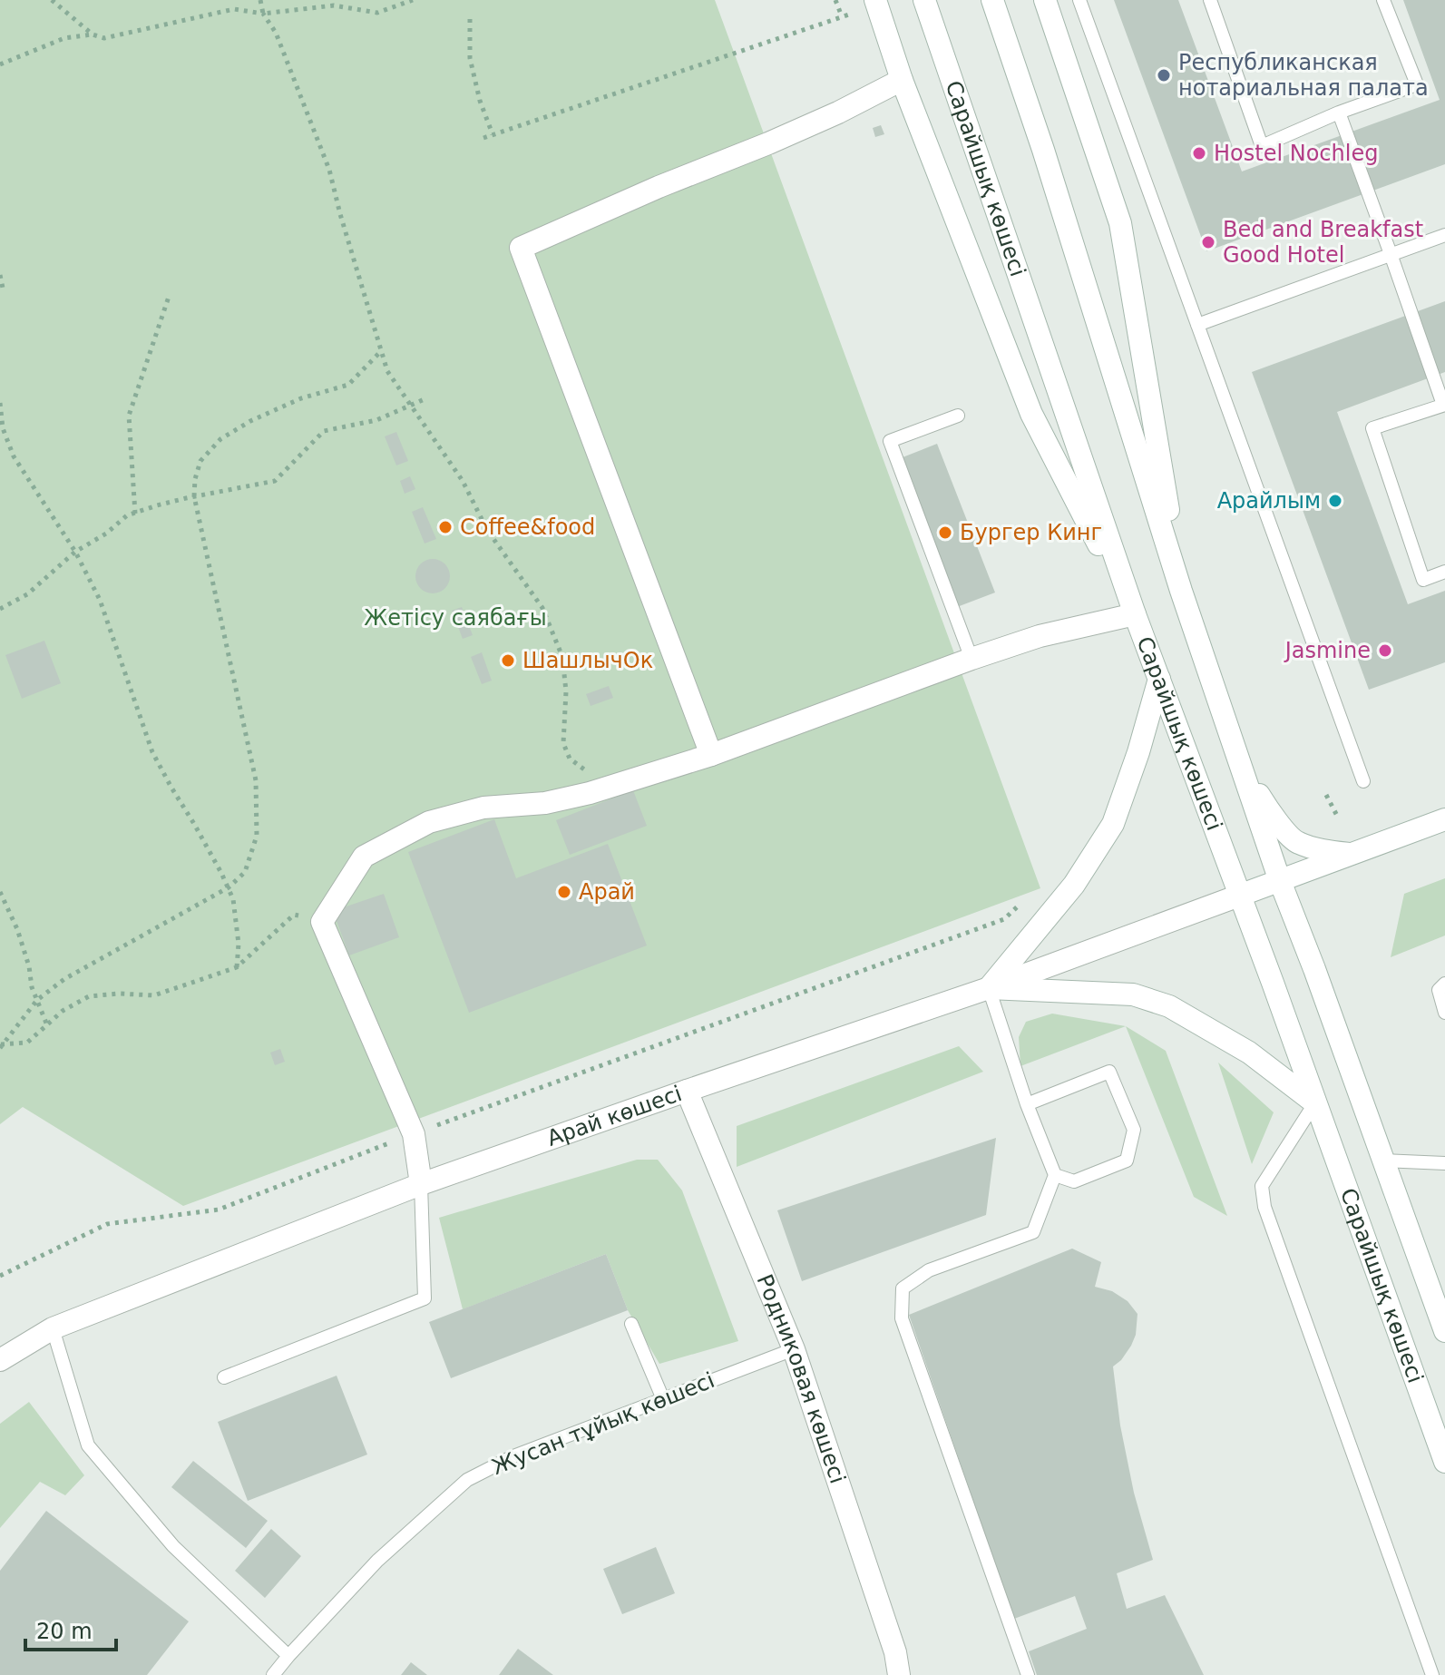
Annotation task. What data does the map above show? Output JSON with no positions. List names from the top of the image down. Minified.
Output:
{"streets":{"main road":["Сарайшық көшесі","Арай көшесі","Родниковая көшесі"],"lane":["Жусан тұйық көшесі"]},"crossings":[["Сарайшық көшесі","Арай көшесі"],["Арай көшесі","Родниковая көшесі"],["Родниковая көшесі","Жусан тұйық көшесі"]],"parks":["Жетісу саябағы"],"places":["Республиканская нотариальная палата","Hostel Nochleg","Bed and Breakfast Good Hotel","Арайлым","Coffee&food","Бургер Кинг","Jasmine","ШашлычОк","Арай"],"scale_bar":"20 m"}
